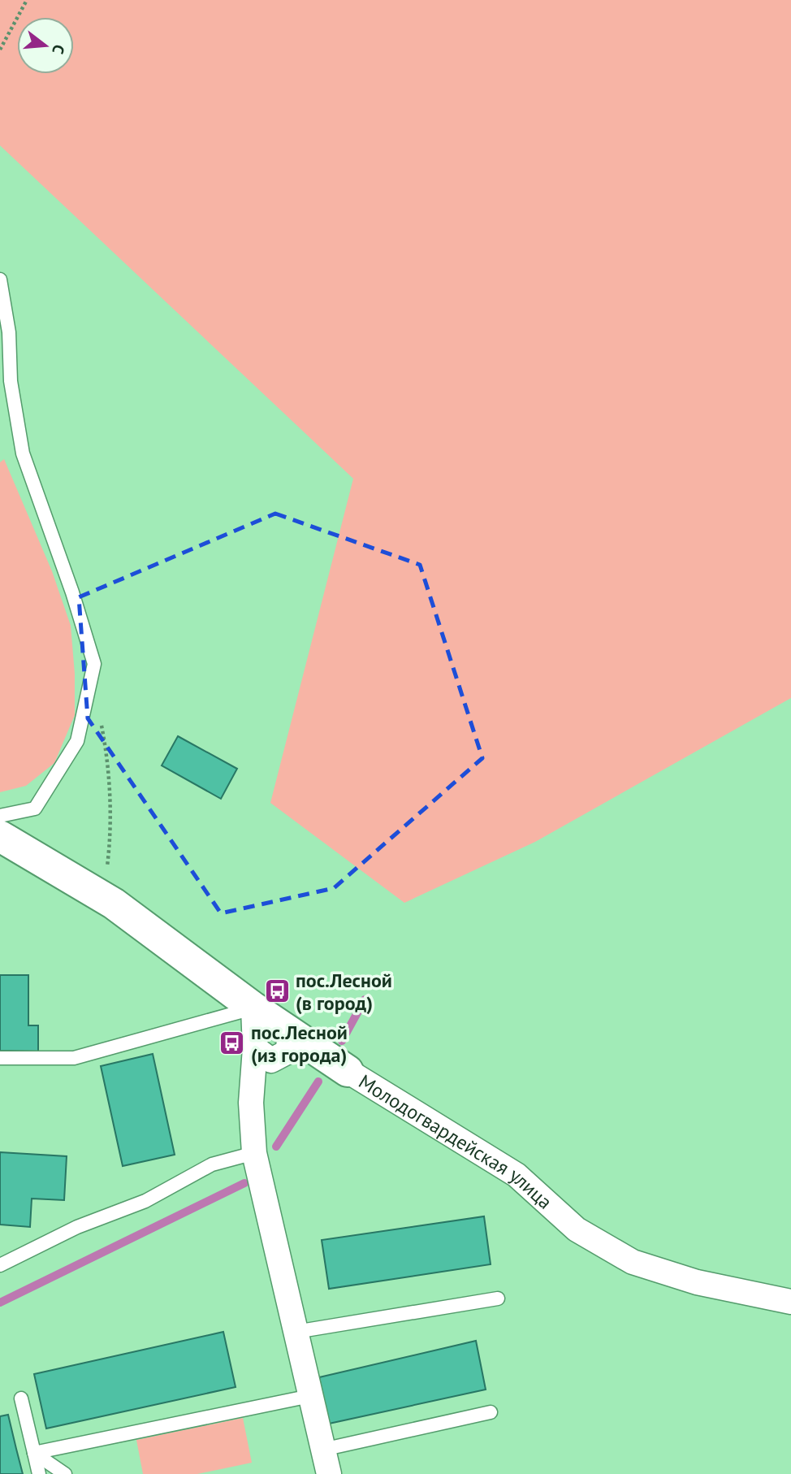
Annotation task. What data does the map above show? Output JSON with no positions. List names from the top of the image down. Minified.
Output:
{"streets":{"street":["Молодогвардейская улица"]},"places":{"bus stop":["пос.Лесной (в город)","пос.Лесной (из города)"]},"north":"right"}
